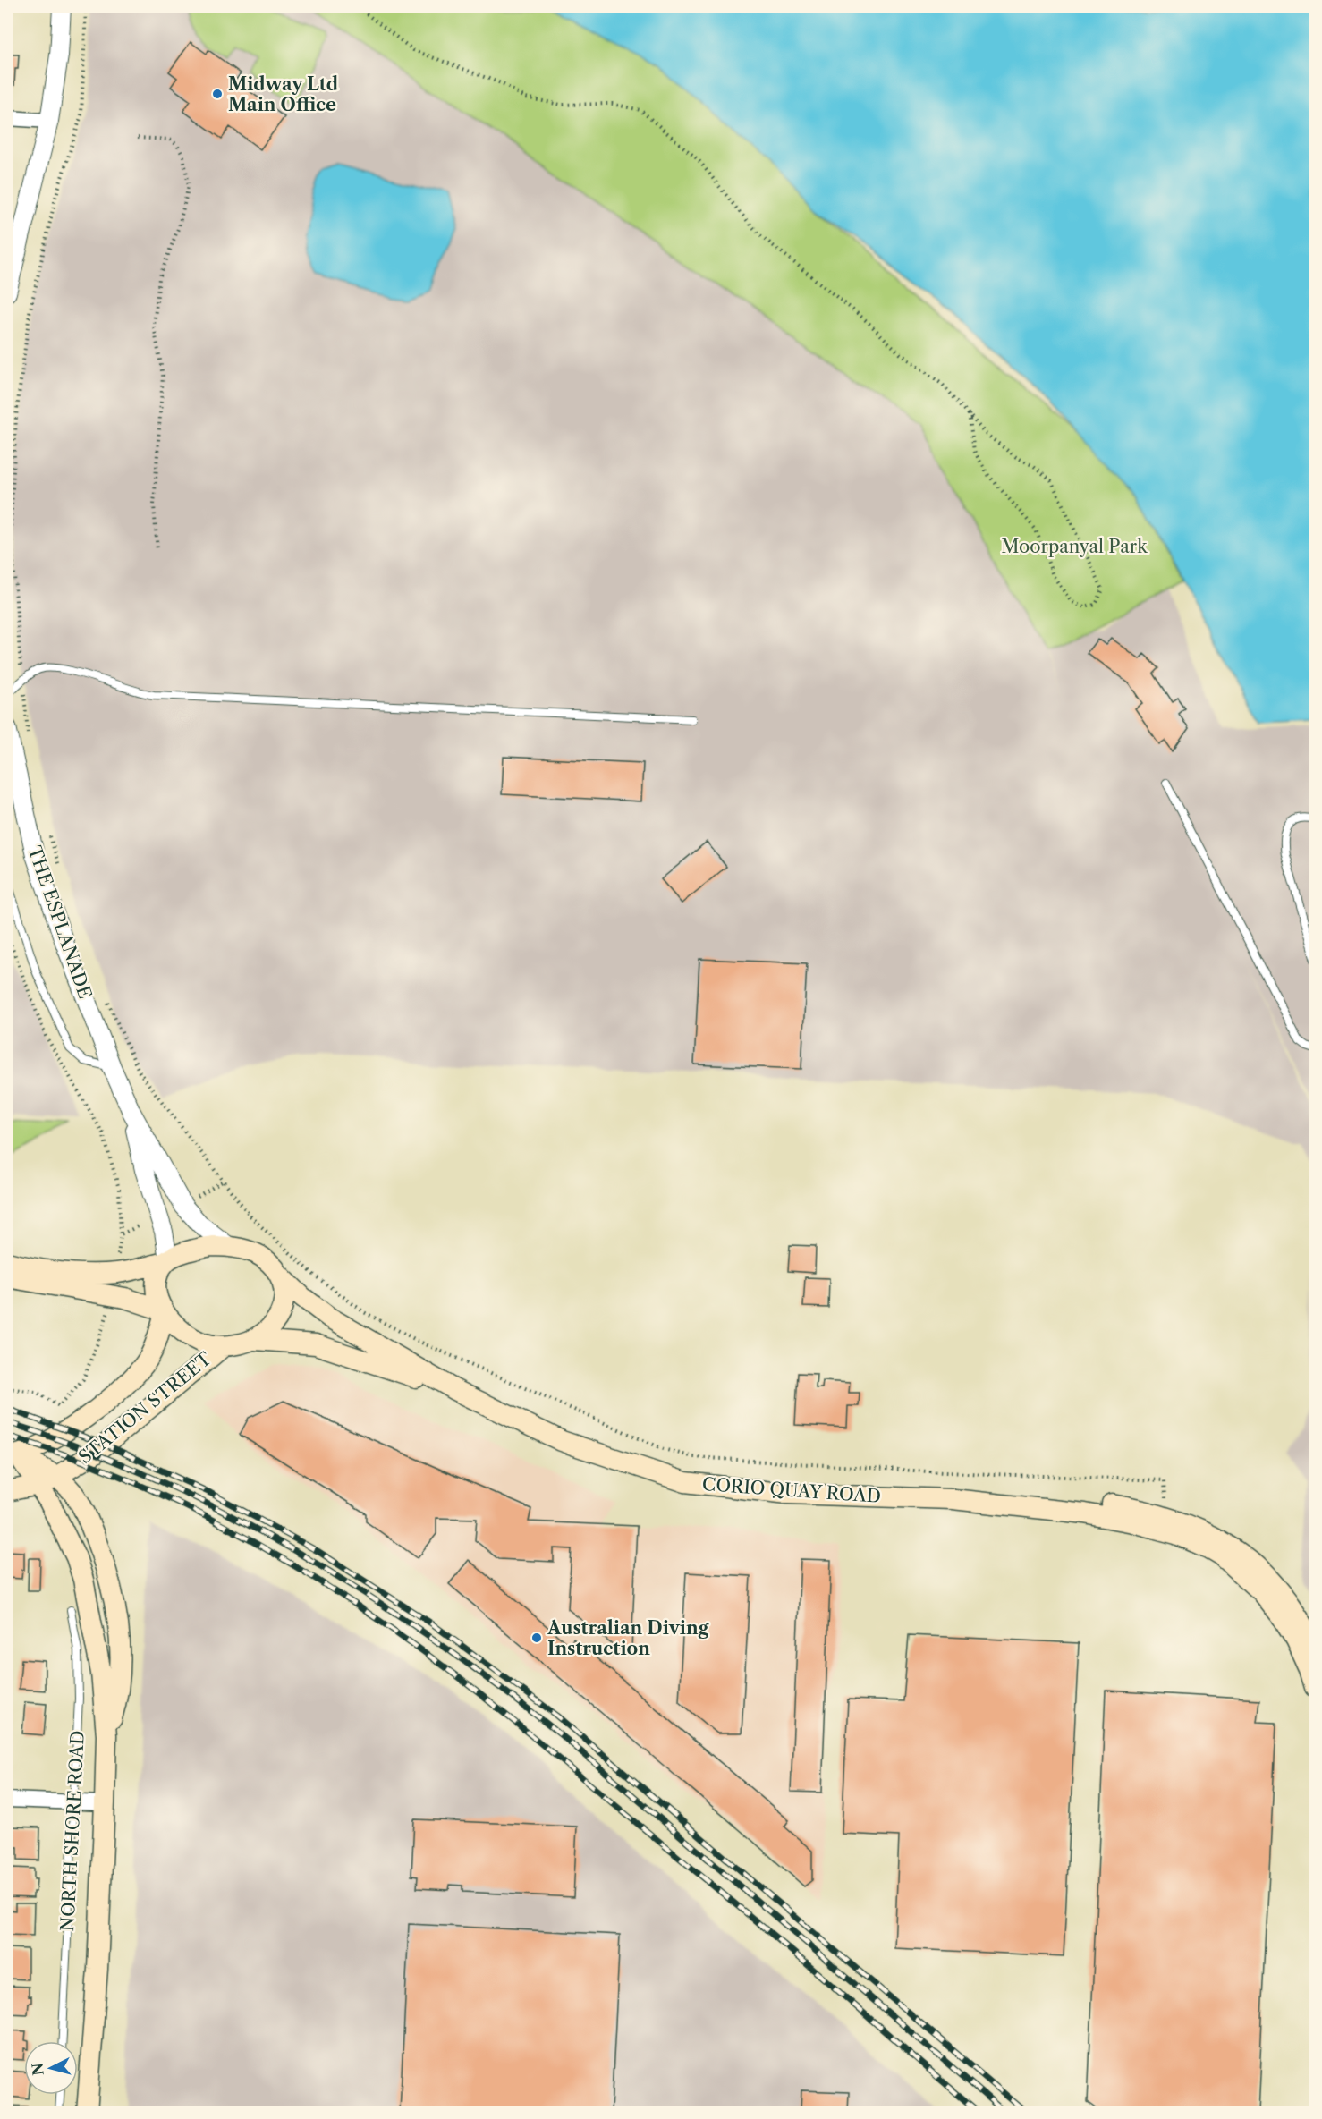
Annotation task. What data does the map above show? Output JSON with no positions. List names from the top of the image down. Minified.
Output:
{"streets":{"main road":["STATION STREET","CORIO QUAY ROAD","NORTH SHORE ROAD"],"street":["THE ESPLANADE"]},"crossings":[["THE ESPLANADE","STATION STREET"],["THE ESPLANADE","CORIO QUAY ROAD"],["STATION STREET","CORIO QUAY ROAD"],["STATION STREET","NORTH SHORE ROAD"]],"parks":["Moorpanyal Park"],"places":["Midway Ltd Main Office","Australian Diving Instruction"],"north":"left"}
